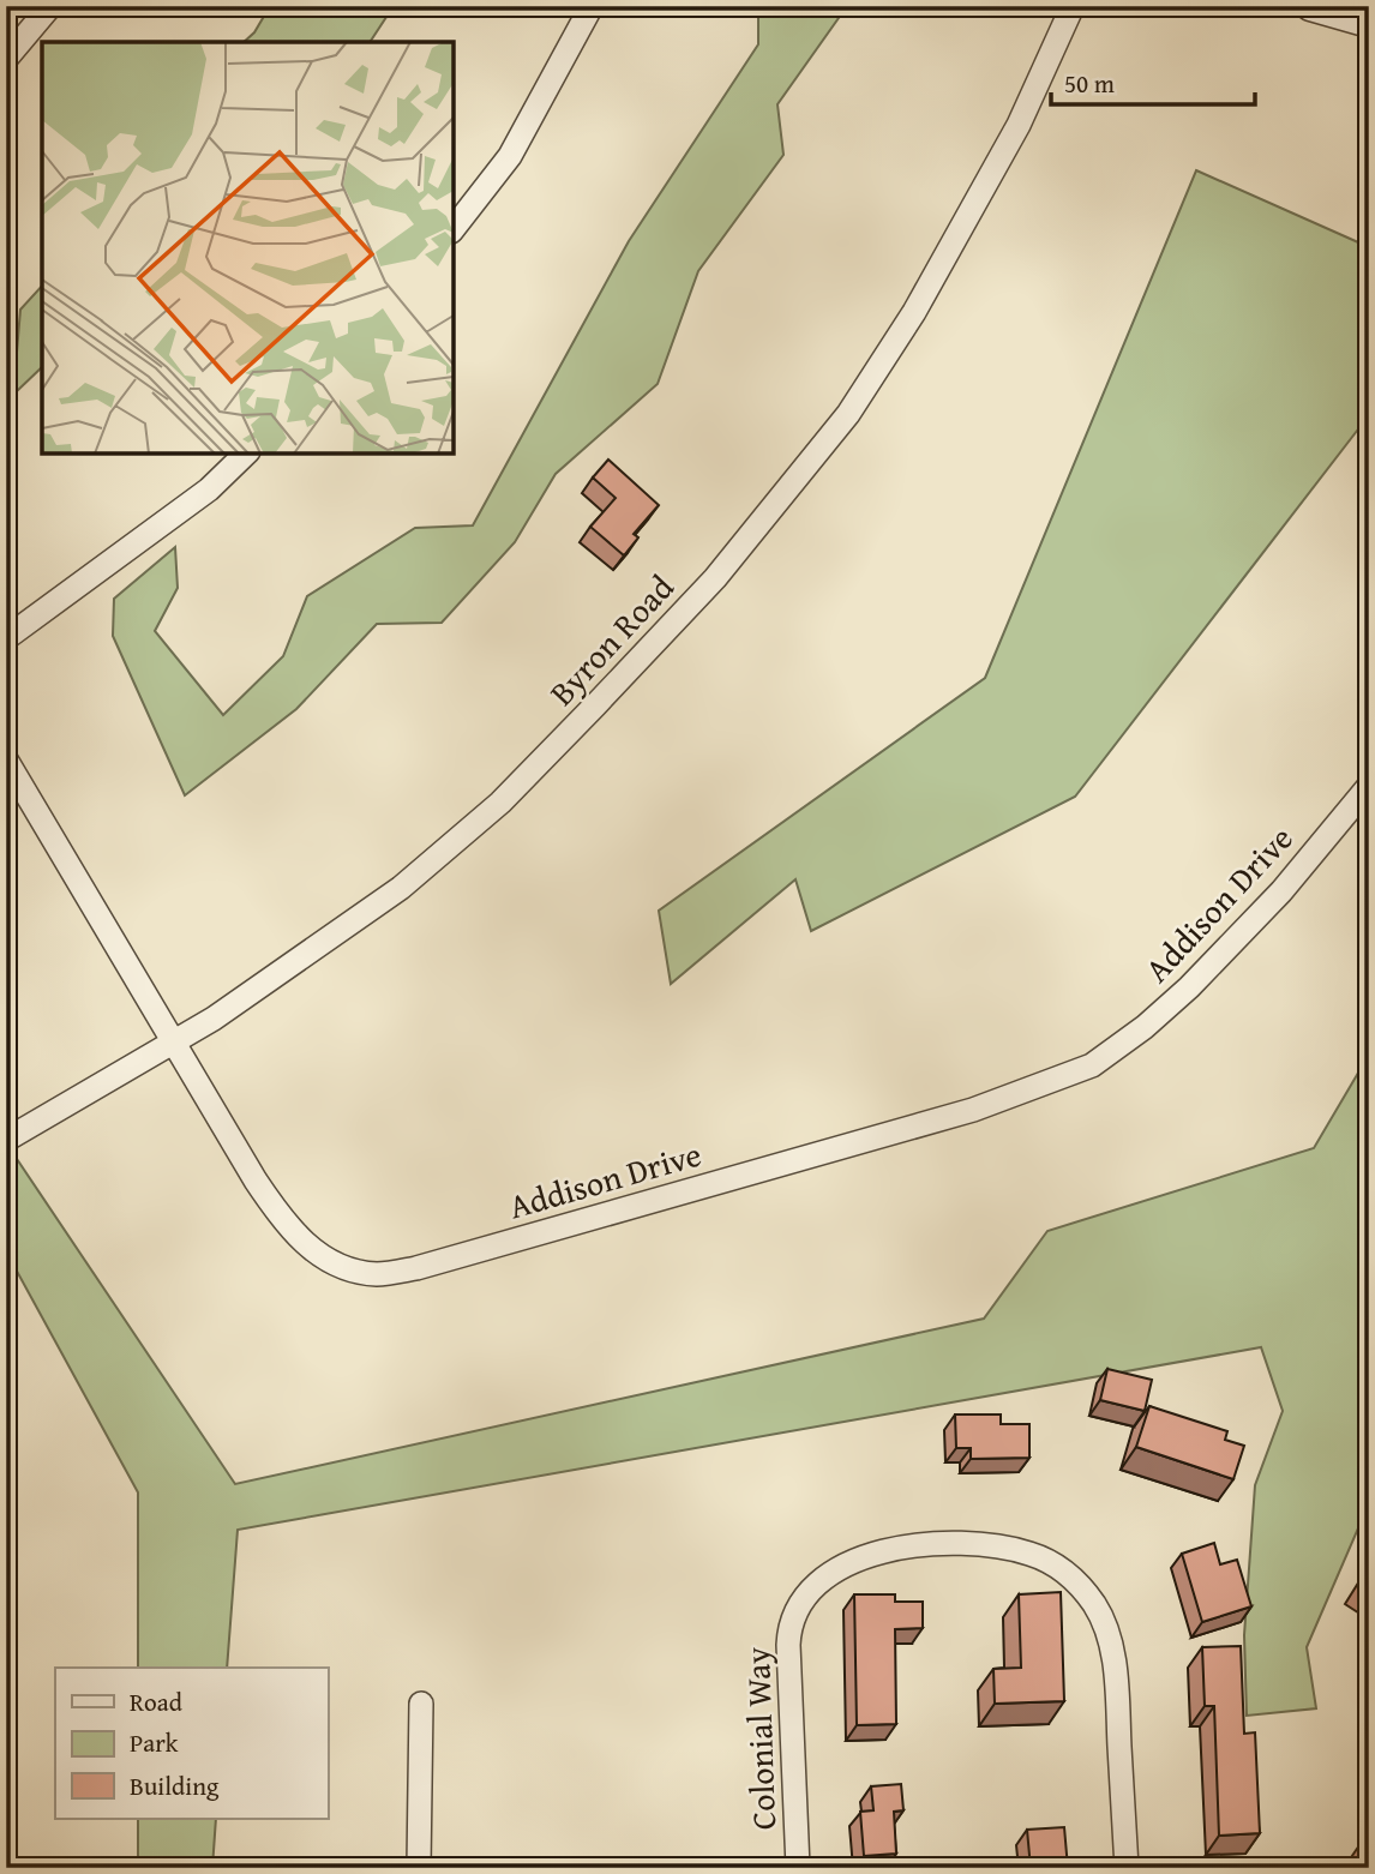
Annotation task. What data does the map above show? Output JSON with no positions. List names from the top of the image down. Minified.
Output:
{"streets":{"street":["Byron Road","Addison Drive","Colonial Way"]},"crossings":[["Byron Road","Addison Drive"]],"legend":["Road","Park","Building"],"scale_bar":"50 m"}
